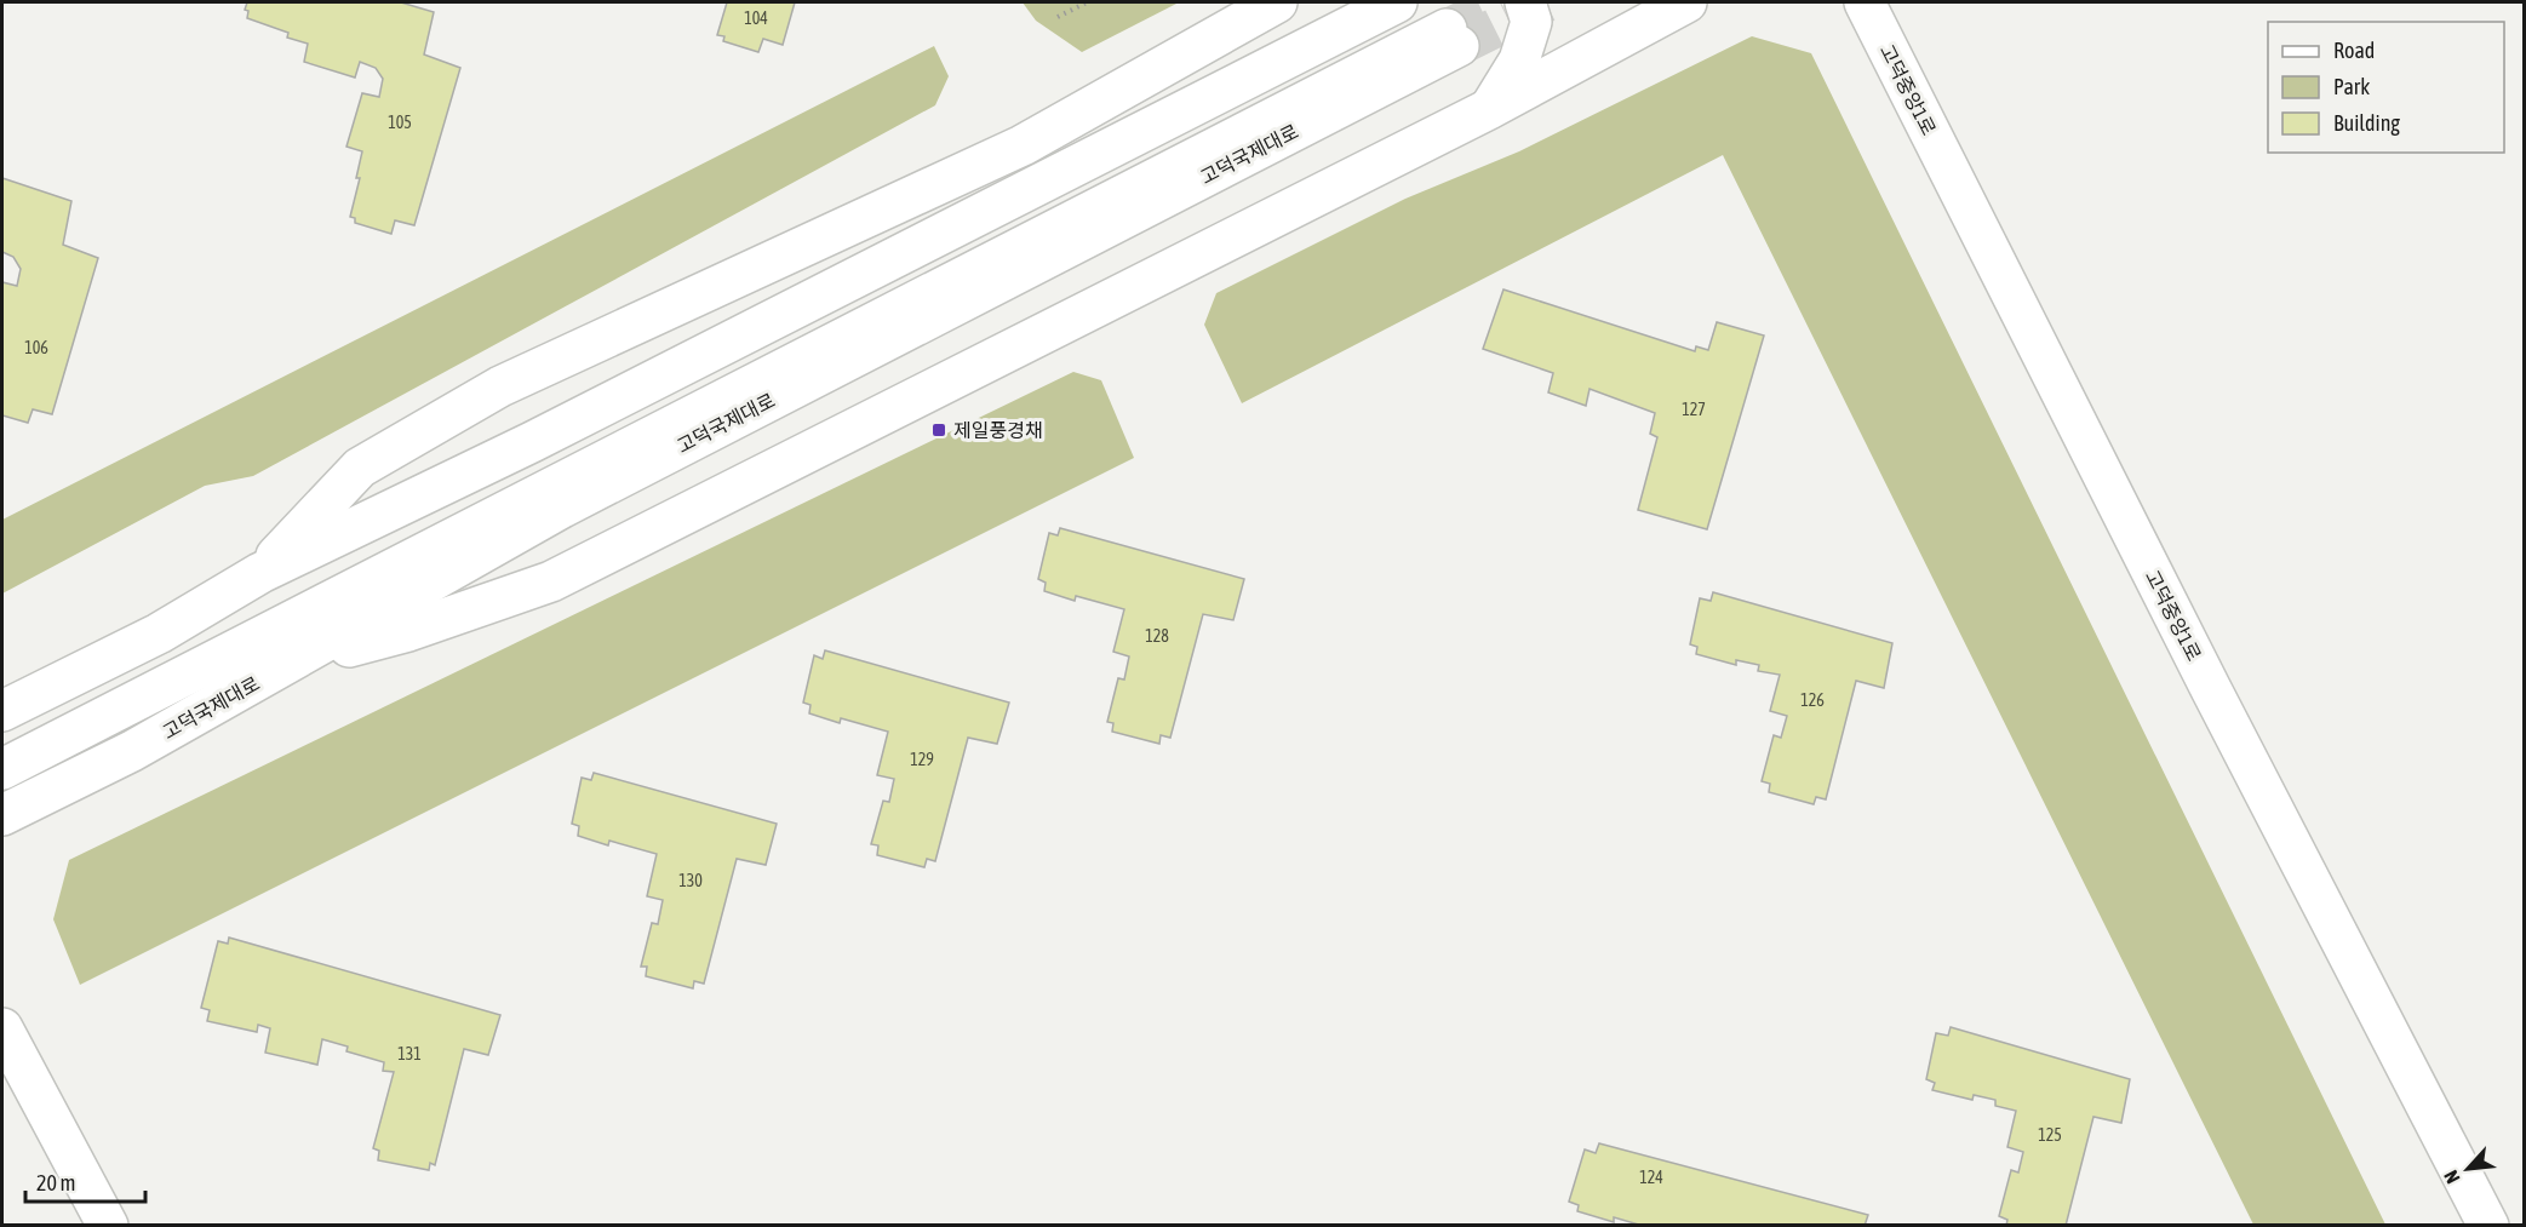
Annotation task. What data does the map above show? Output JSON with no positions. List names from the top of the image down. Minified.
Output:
{"streets":{"main road":["고덕중앙1로","고덕국제대로"]},"places":{"transit":["제일풍경채"]},"house_numbers":["104","105","106","127","128","126","129","130","131","125","124"],"legend":["Road","Park","Building"],"scale_bar":"20 m","north":"bottom left"}
